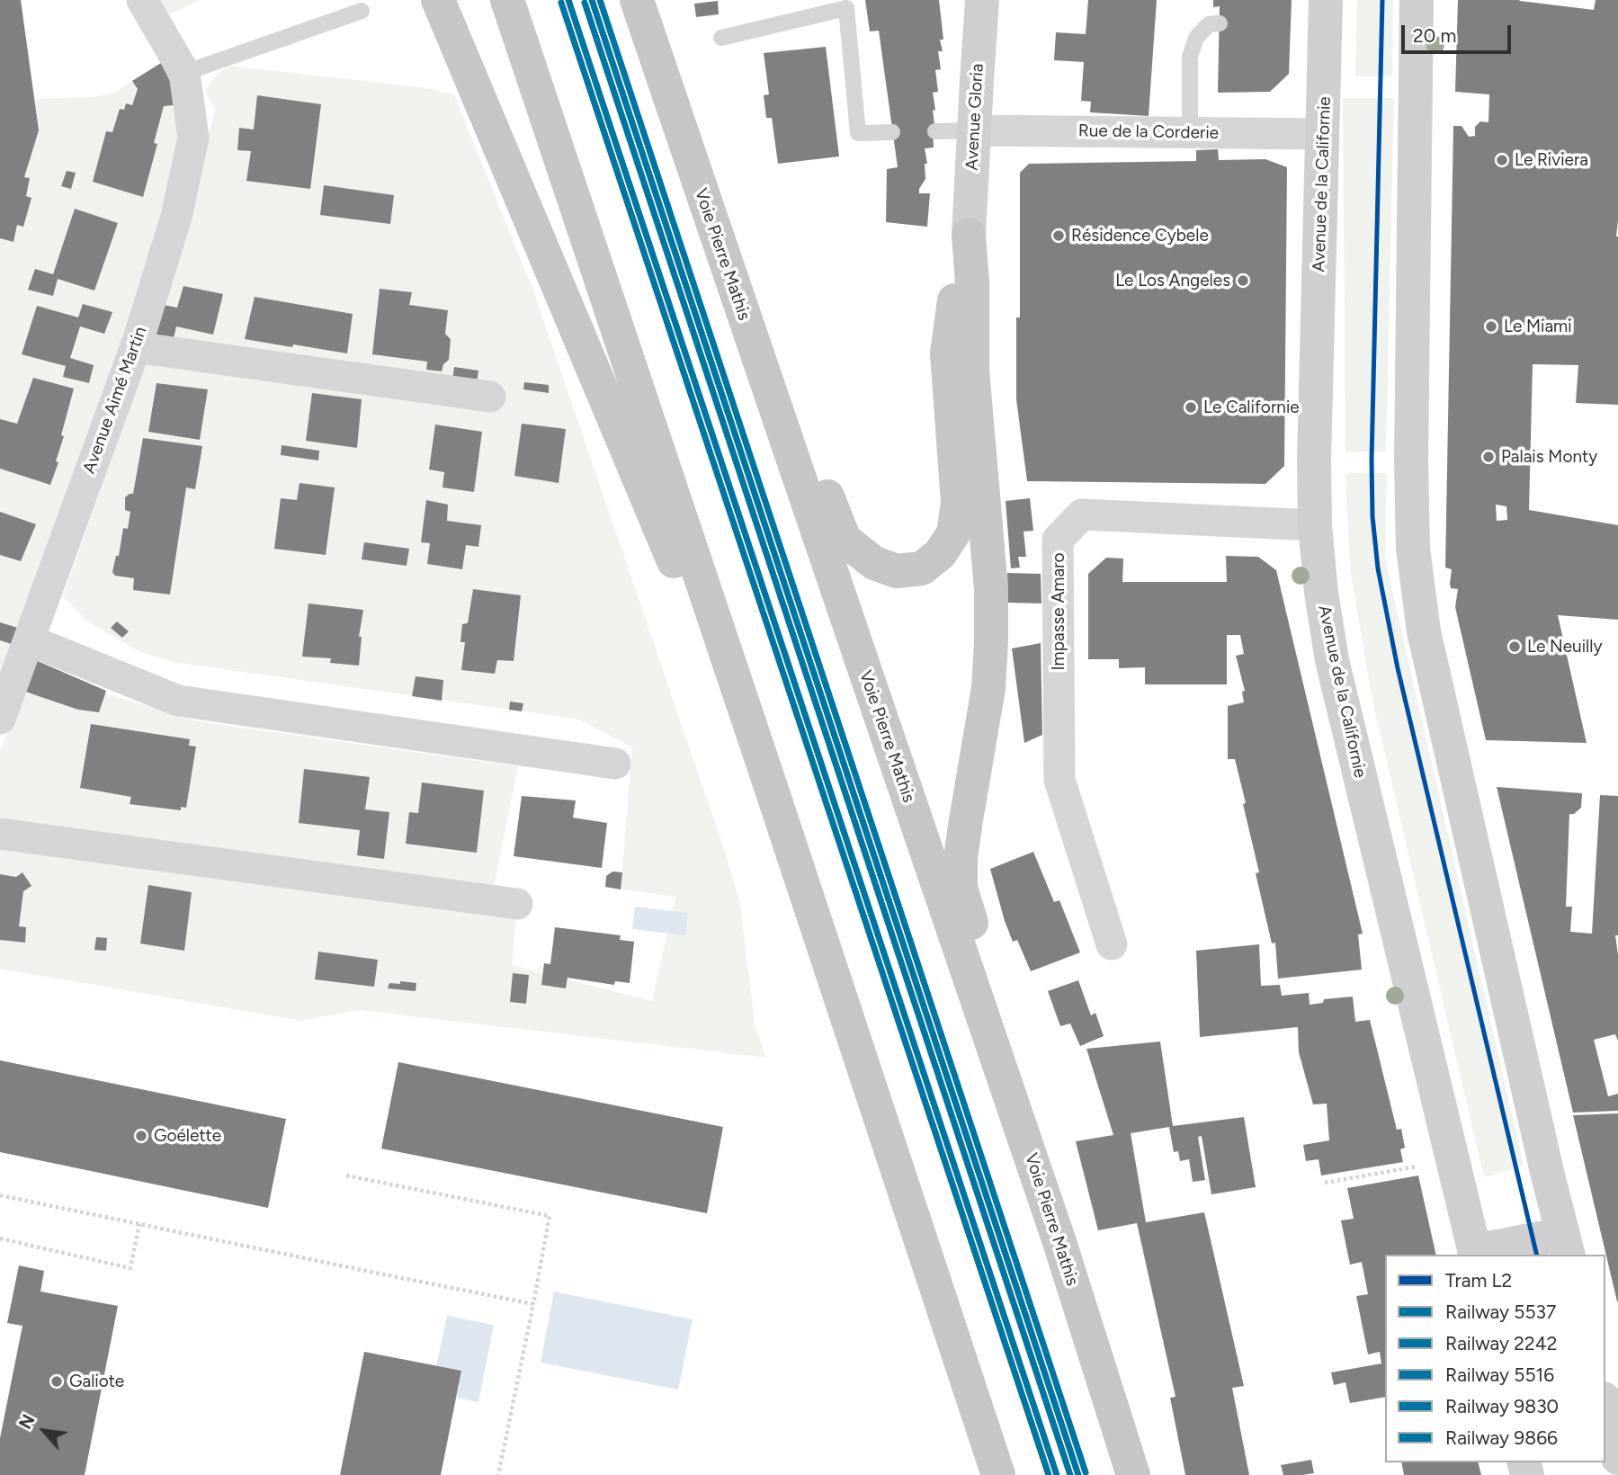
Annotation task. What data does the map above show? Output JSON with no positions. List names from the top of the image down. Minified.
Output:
{"streets":{"highway":["Voie Pierre Mathis"],"main road":["Avenue Gloria","Avenue de la Californie"],"street":["Rue de la Corderie","Avenue Aimé Martin","Impasse Amaro"]},"crossings":[["Avenue Gloria","Rue de la Corderie"],["Rue de la Corderie","Avenue de la Californie"],["Avenue de la Californie","Impasse Amaro"]],"places":["Le Riviera","Résidence Cybele","Le Los Angeles","Le Miami","Le Californie","Palais Monty","Le Neuilly","Goélette","Galiote"],"lines":["tram line L2","rail line 5537","rail line 2242","rail line 9866","rail line 5516","rail line 9830"],"legend":["Tram L2","Railway 5537","Railway 2242","Railway 5516","Railway 9830","Railway 9866"],"scale_bar":"20 m","north":"top left"}
